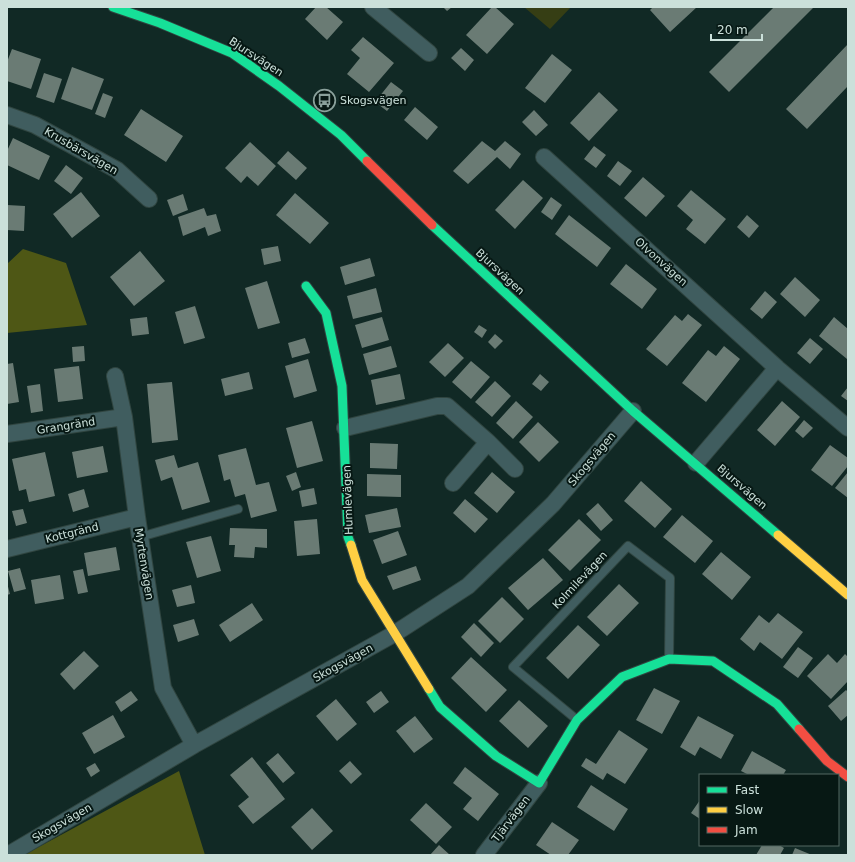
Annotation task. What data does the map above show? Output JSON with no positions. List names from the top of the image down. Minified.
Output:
{"streets":{"street":["Bjursvägen","Krusbärsvägen","Olvonvägen","Grangränd","Skogsvägen","Humlevägen","Kottgränd","Myrtenvägen","Tjärvägen"],"lane":["Kolmilevägen"]},"crossings":[["Bjursvägen","Skogsvägen"],["Grangränd","Myrtenvägen"],["Skogsvägen","Humlevägen"],["Skogsvägen","Myrtenvägen"],["Kottgränd","Myrtenvägen"]],"places":{"bus stop":["Skogsvägen"]},"legend":["Fast","Slow","Jam"],"scale_bar":"20 m"}
